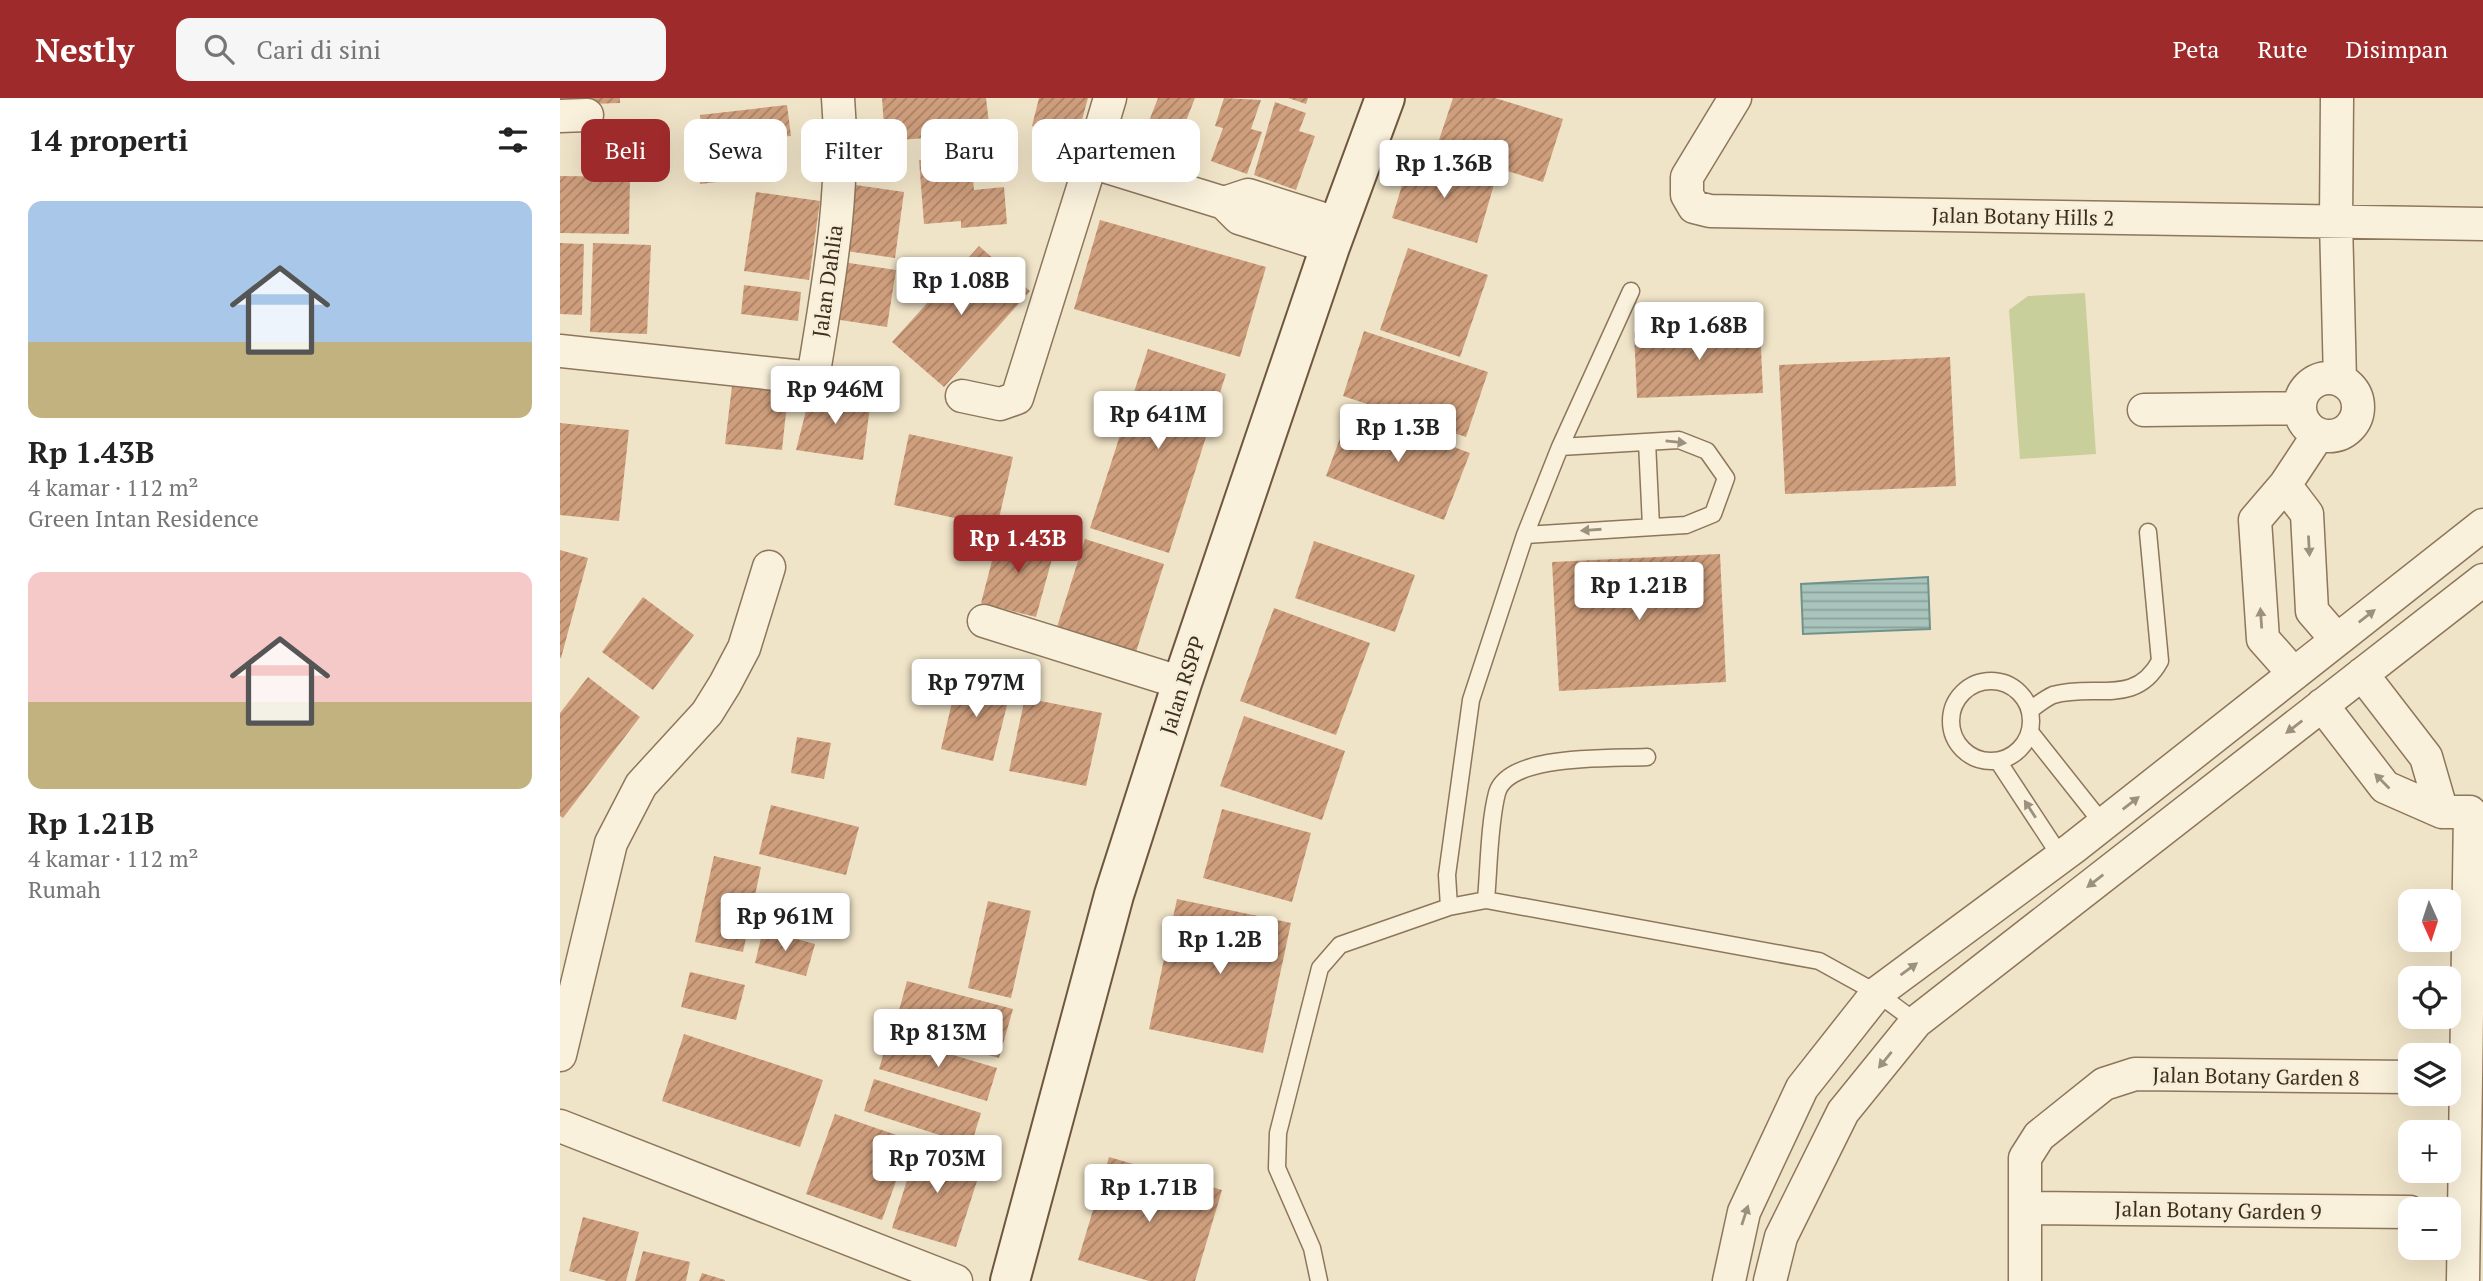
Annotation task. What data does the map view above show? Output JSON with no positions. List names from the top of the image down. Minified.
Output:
{"streets":{"street":["Jalan Botany Hills 2","Jalan Dahlia","Jalan RSPP","Jalan Botany Garden 8","Jalan Botany Garden 9"]},"crossings":[["Jalan Botany Garden 8","Jalan Botany Garden 9"]],"north":"bottom","page":{"header":"Nestly","search":"Cari di sini","nav":["Peta","Rute","Disimpan"],"heading":"14 properti","chip":["Beli","Sewa","Filter","Baru","Apartemen"],"price":["Rp 1.36B","Rp 1.08B","Rp 1.68B","Rp 946M","Rp 641M","Rp 1.3B","Rp 1.43B","Rp 1.21B","Rp 797M","Rp 961M","Rp 1.2B","Rp 813M","Rp 703M","Rp 1.71B"],"list":[{"name":"Rp 1.43B","note":"4 kamar · 112 m² · Green Intan Residence"},{"name":"Rp 1.21B","note":"4 kamar · 112 m² · Rumah"}],"map_buttons":["+","−"]}}
